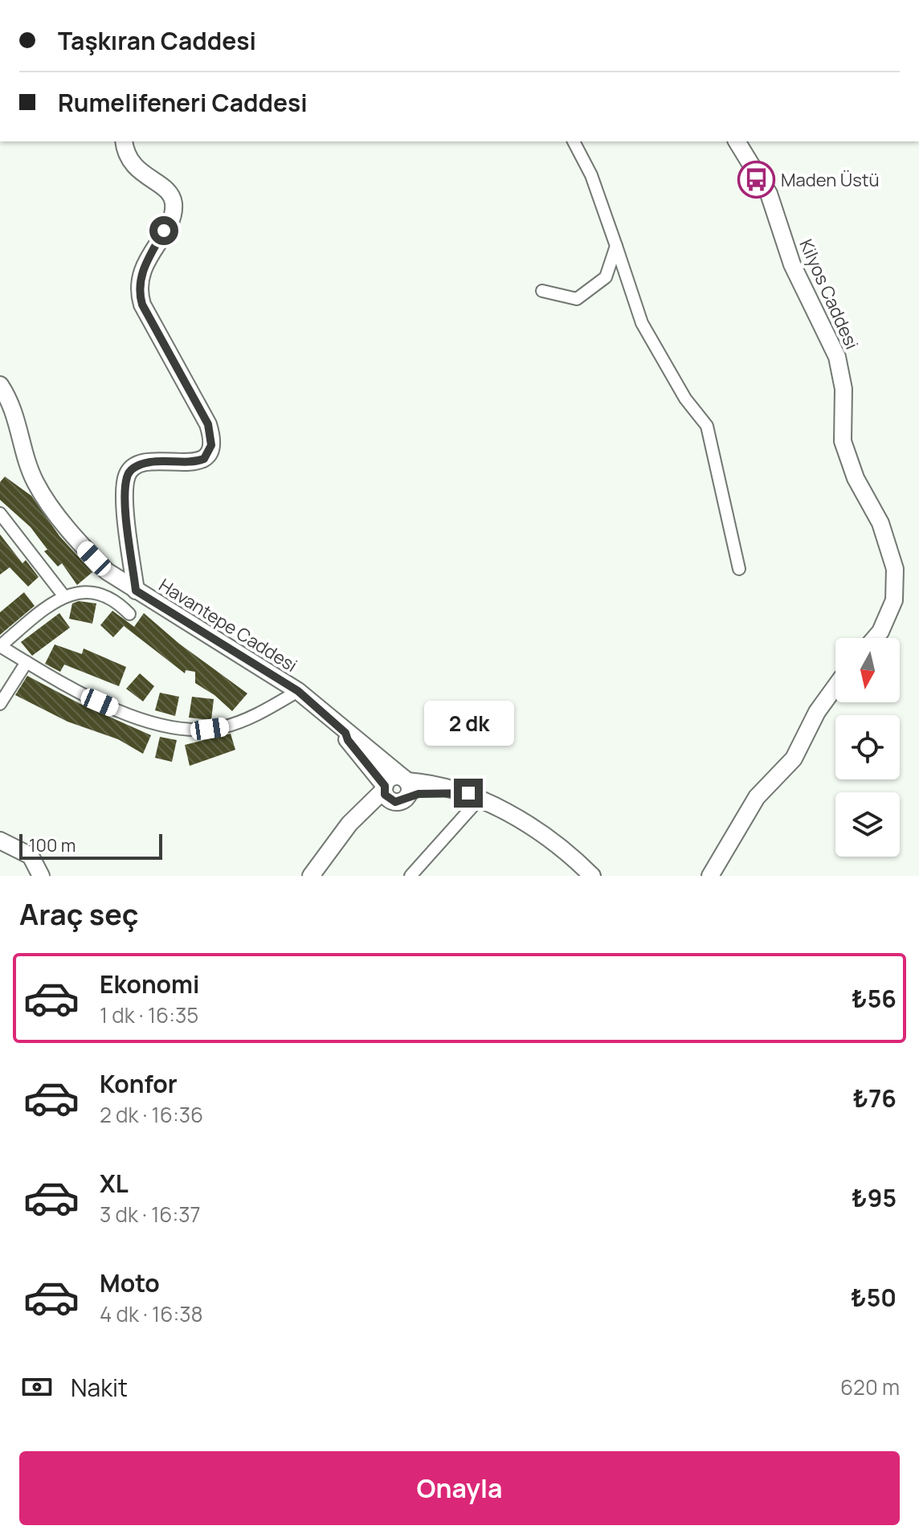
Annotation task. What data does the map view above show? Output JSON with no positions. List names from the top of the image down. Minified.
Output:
{"streets":{"street":["Kilyos Caddesi","Havantepe Caddesi"]},"places":{"bus stop":["Maden Üstü"]},"scale_bar":"100 m","north":"bottom","page":{"banner":["Taşkıran Caddesi","Rumelifeneri Caddesi"],"bubble":"2 dk","scale":"100 m","heading":"Araç seç","list":[{"name":"Ekonomi","note":"1 dk · 16:35","value":"₺56"},{"name":"Konfor","note":"2 dk · 16:36","value":"₺76"},{"name":"XL","note":"3 dk · 16:37","value":"₺95"},{"name":"Moto","note":"4 dk · 16:38","value":"₺50"}],"pay":["Nakit","620 m"],"buttons":"Onayla"}}
